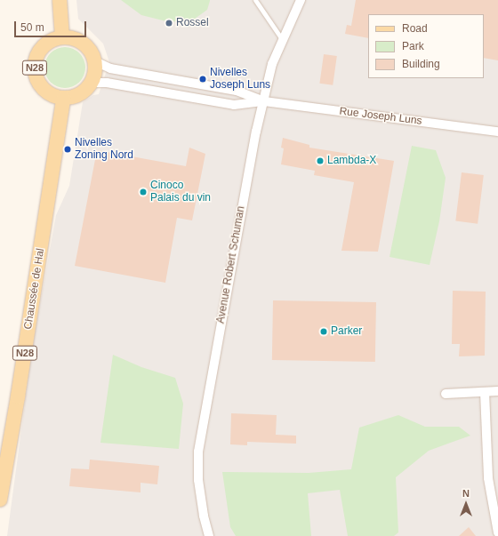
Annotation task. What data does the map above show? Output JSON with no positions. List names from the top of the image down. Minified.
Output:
{"streets":{"main road":["N28","Chaussée de Hal"],"street":["Rue Joseph Luns","Avenue Robert Schuman"]},"crossings":[["N28","Rue Joseph Luns"],["N28","Chaussée de Hal"],["Rue Joseph Luns","Avenue Robert Schuman"],["Rue Joseph Luns","Chaussée de Hal"]],"places":["Rossel","Nivelles Joseph Luns","Nivelles Zoning Nord","Lambda-X","Cinoco Palais du vin","Parker"],"legend":["Road","Park","Building"],"scale_bar":"50 m","north":"top"}
